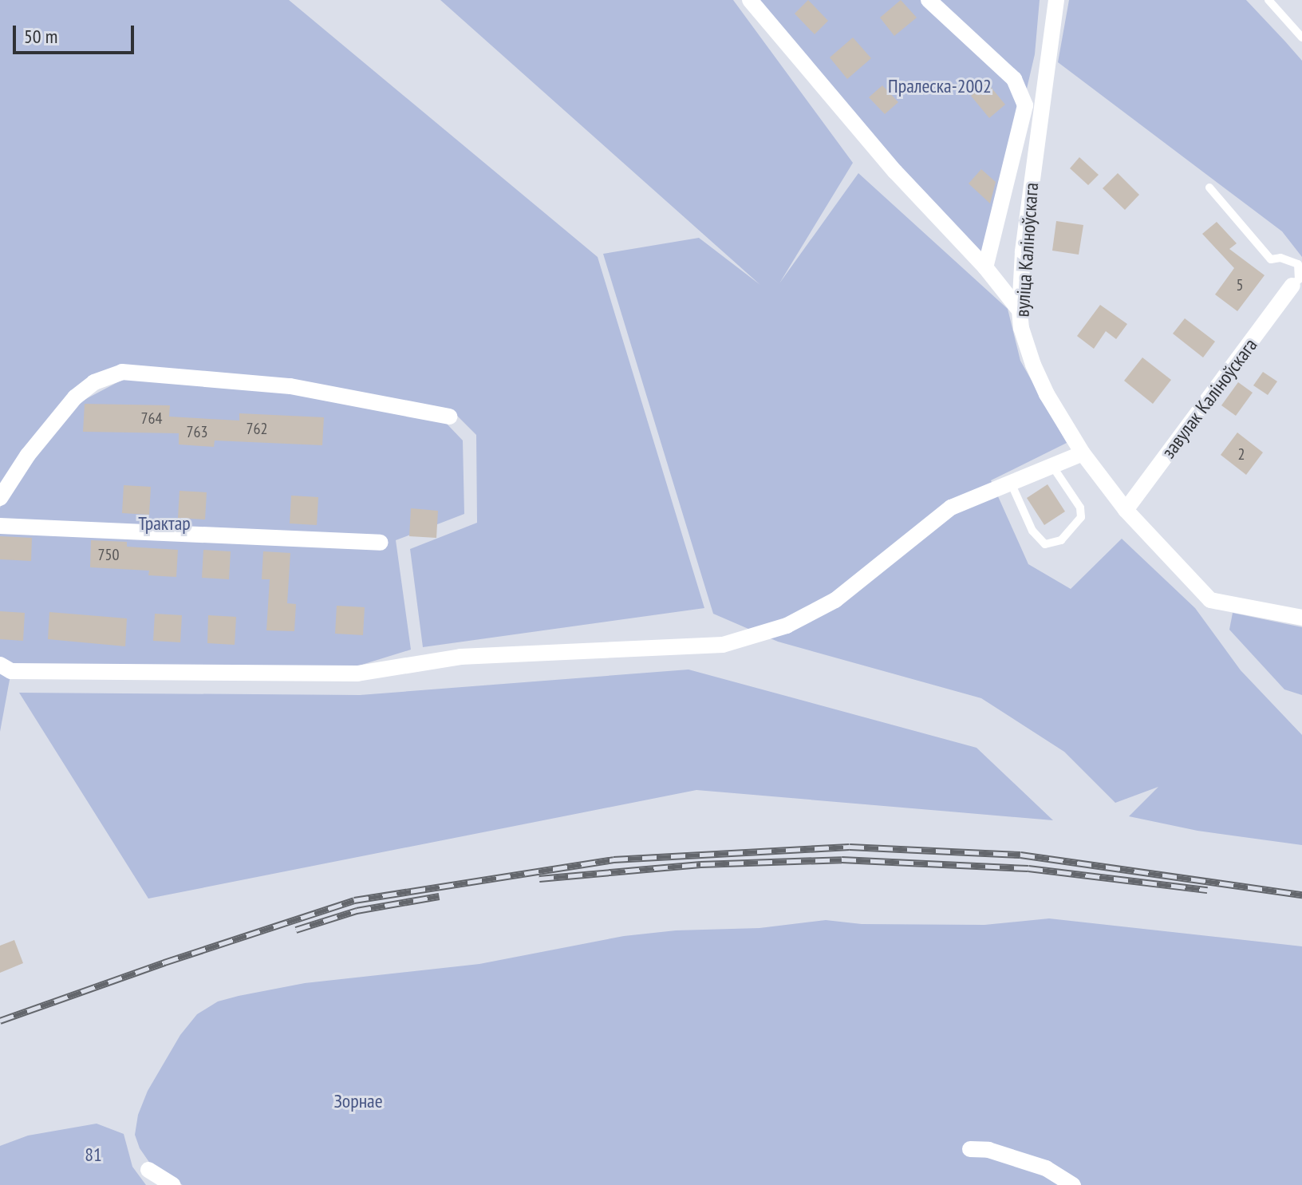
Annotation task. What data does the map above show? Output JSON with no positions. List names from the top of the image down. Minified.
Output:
{"streets":{"street":["вуліца Каліноўскага","завулак Каліноўскага"]},"crossings":[["вуліца Каліноўскага","завулак Каліноўскага"]],"parks":["Пралеска-2002","Трактар","Зорнае","81"],"house_numbers":["5","764","762","763","2","750"],"scale_bar":"50 m"}
